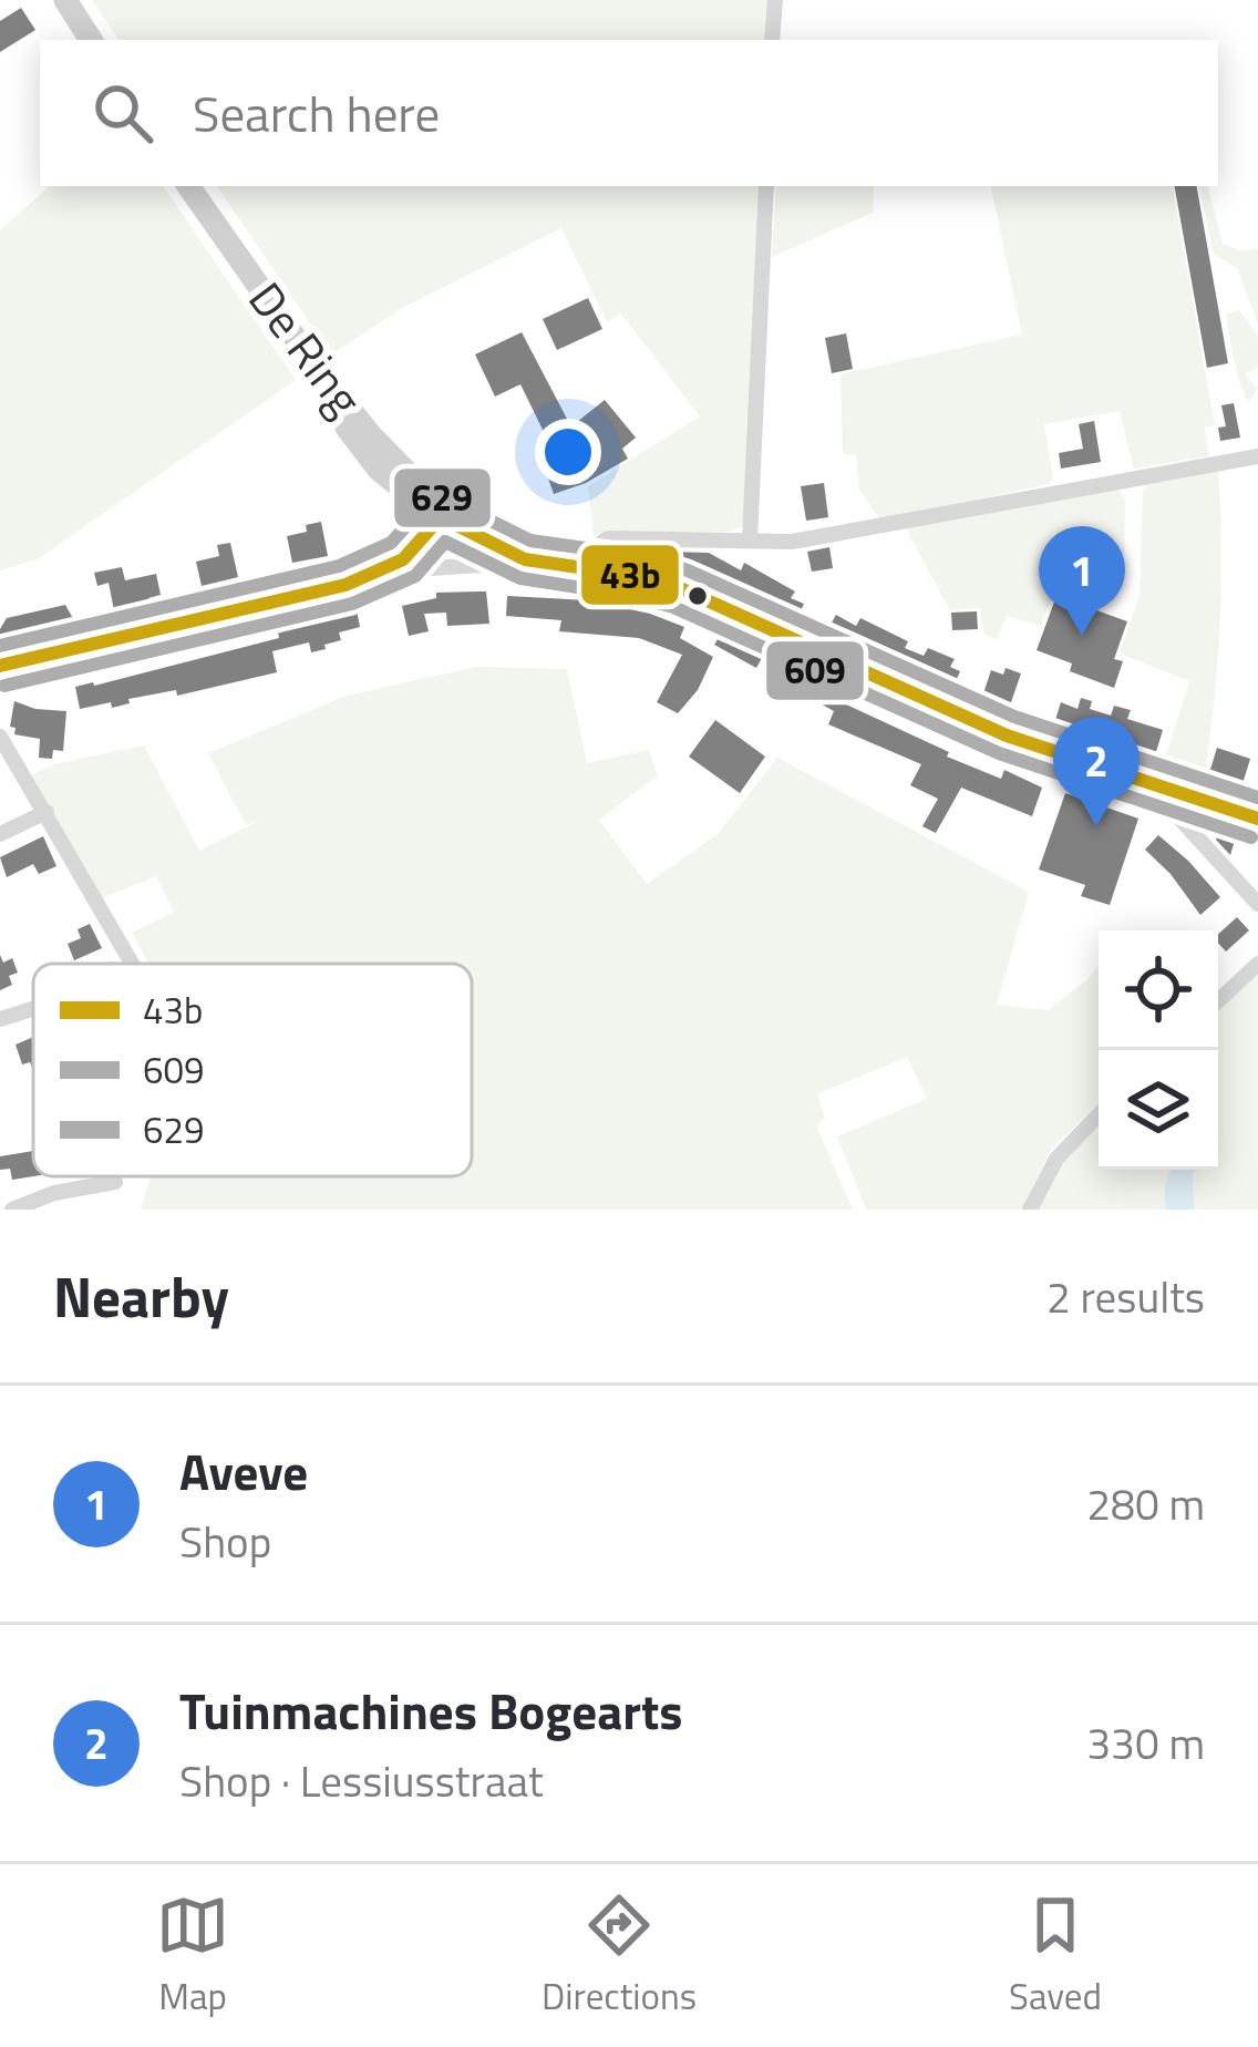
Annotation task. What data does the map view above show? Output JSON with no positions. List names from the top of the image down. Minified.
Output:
{"streets":{"main road":["De Ring"]},"lines":["transit line 629","transit line 43b","transit line 609"],"legend":["43b","609","629"],"page":{"search":"Search here","pins":["1","2"],"heading":["Nearby","2 results"],"list":[{"mark":"1","name":"Aveve","note":"Shop","value":"280 m"},{"mark":"2","name":"Tuinmachines Bogearts","note":"Shop · Lessiusstraat","value":"330 m"}],"nav":["Map","Directions","Saved"]}}
